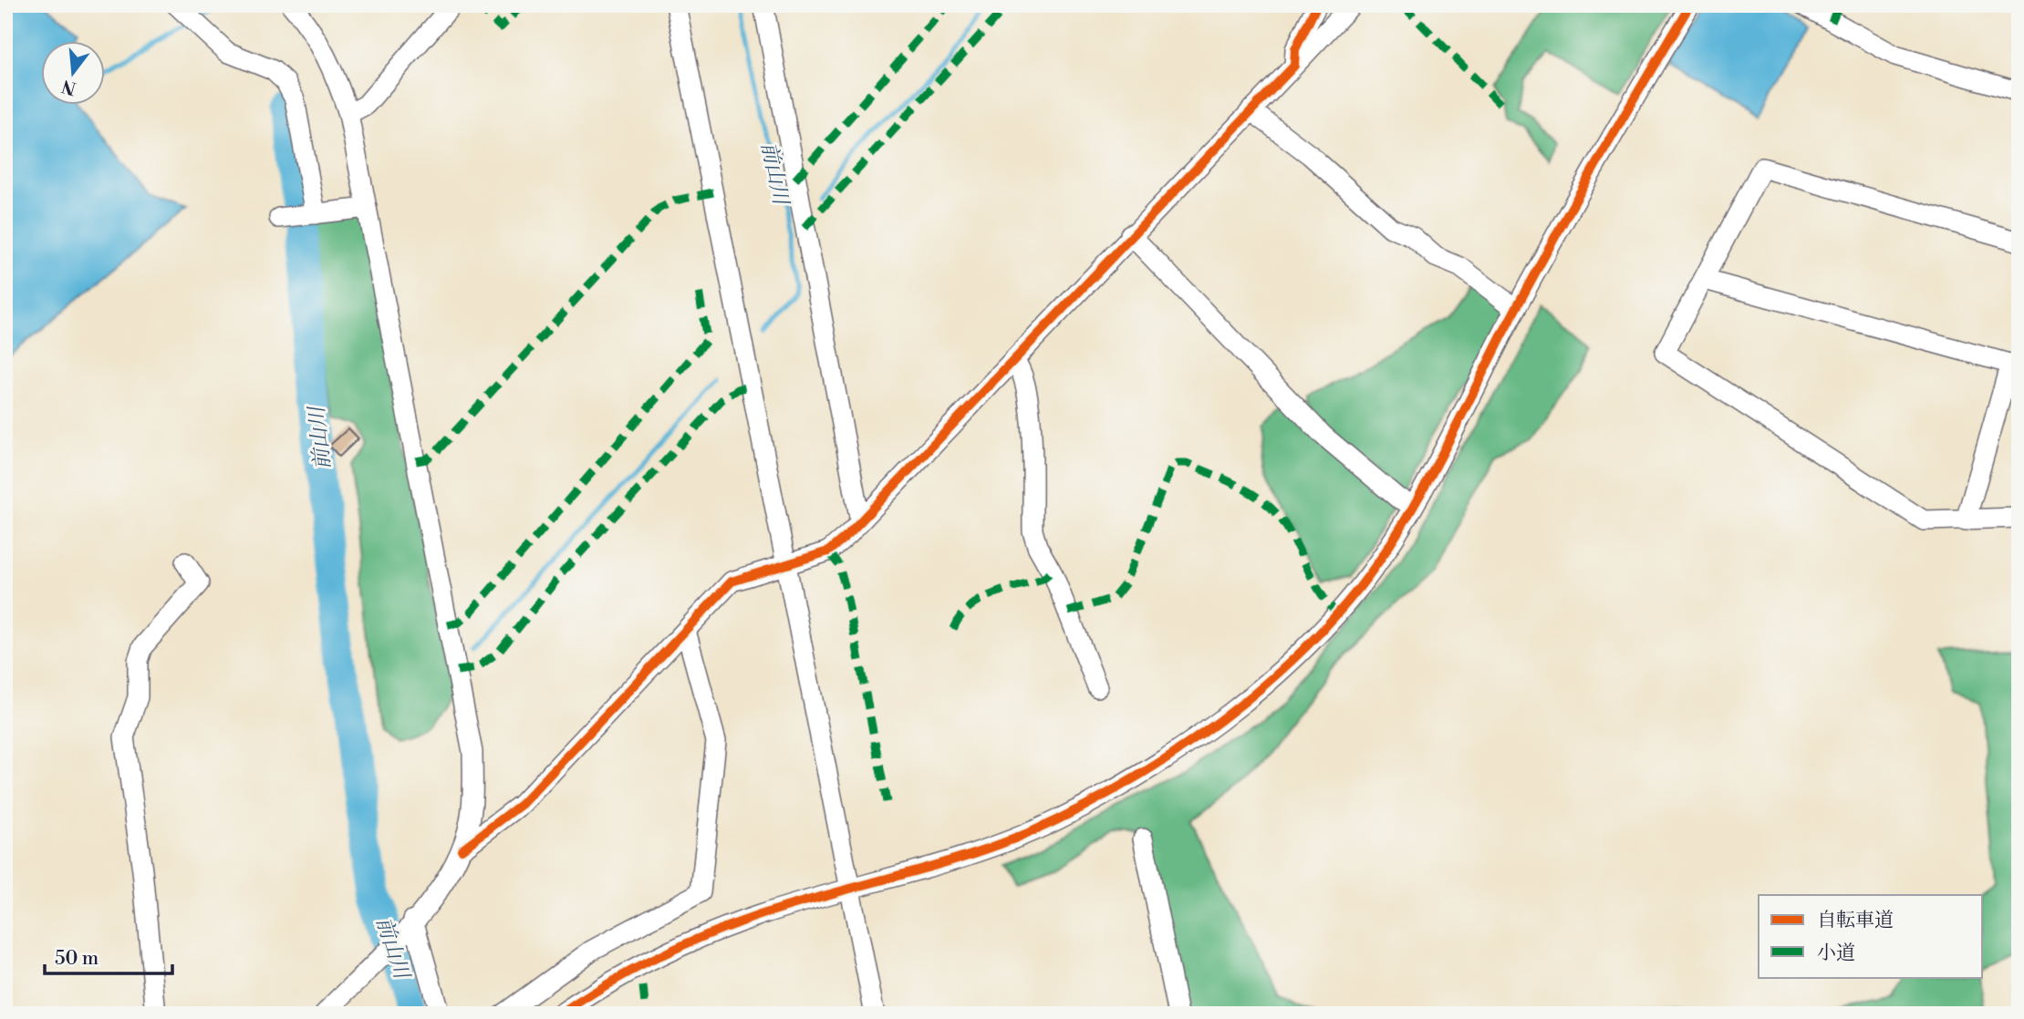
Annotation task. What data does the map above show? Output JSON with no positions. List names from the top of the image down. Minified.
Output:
{"water":["前山川"],"legend":["自転車道","小道"],"scale_bar":"50 m","north":"bottom"}
